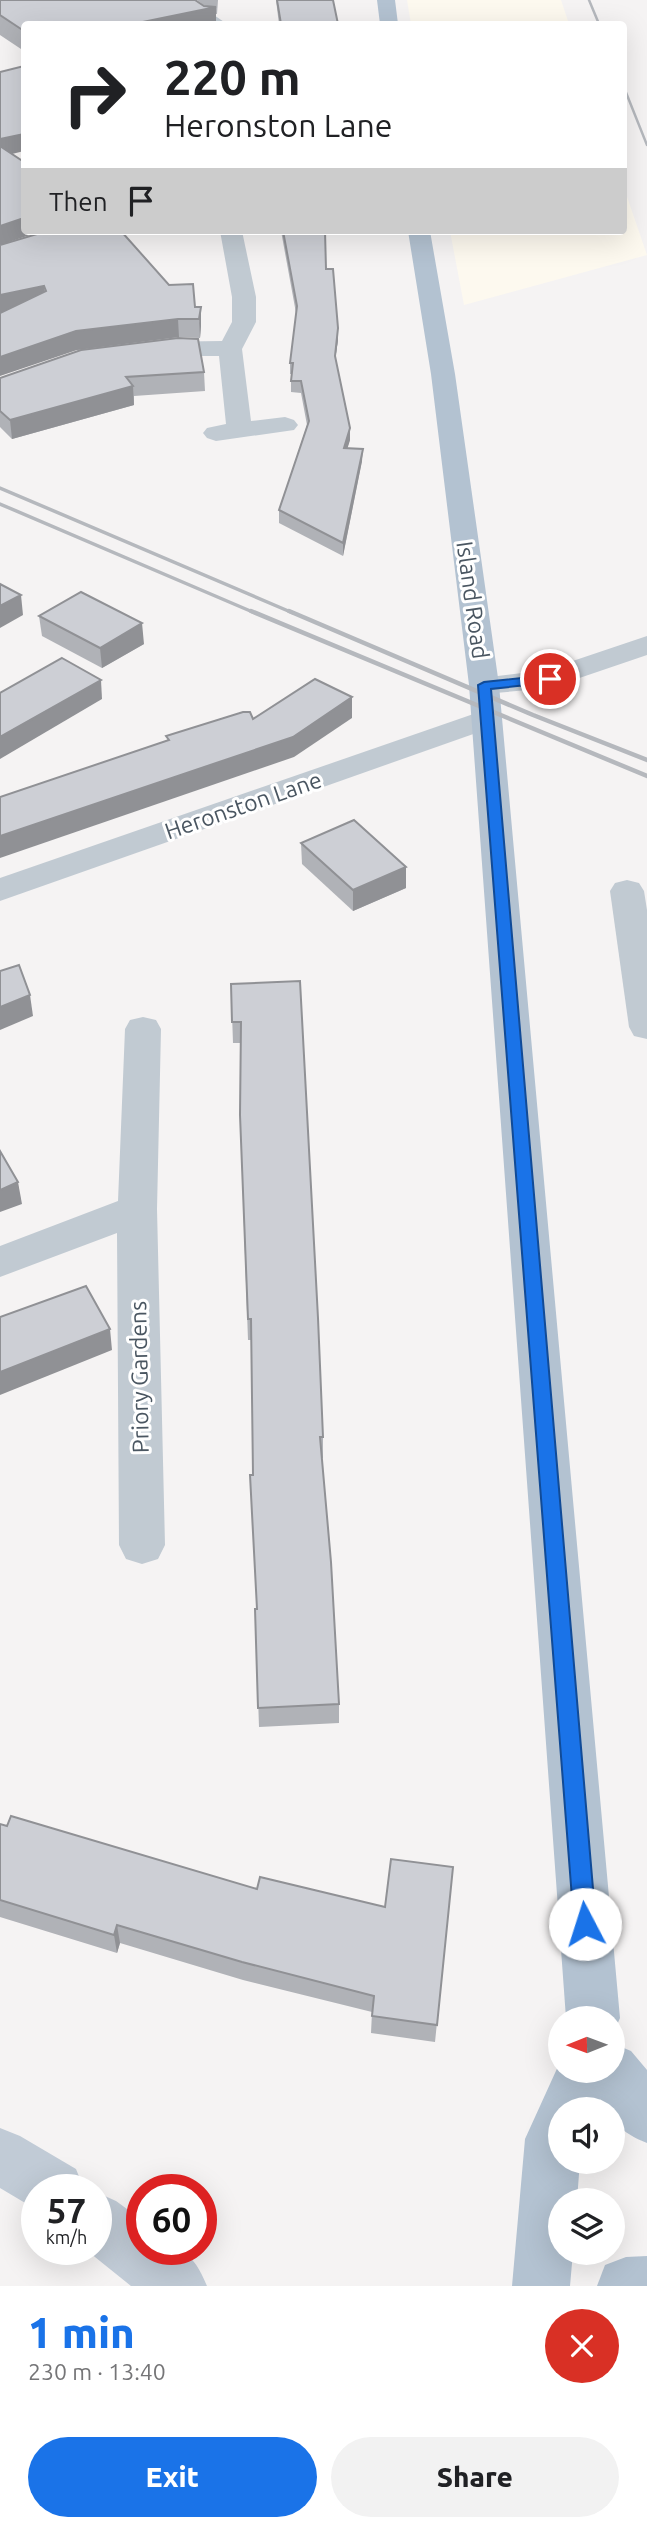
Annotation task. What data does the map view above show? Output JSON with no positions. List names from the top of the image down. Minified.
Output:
{"streets":{"main road":["Island Road"],"street":["Heronston Lane","Priory Gardens"]},"crossings":[["Island Road","Heronston Lane"]],"north":"left","page":{"turn":["220 m","Heronston Lane"],"then":"Then","speed":"57 km/h","limit":"60","heading":["1 min","230 m · 13:40"],"buttons":["Exit","Share"]}}
